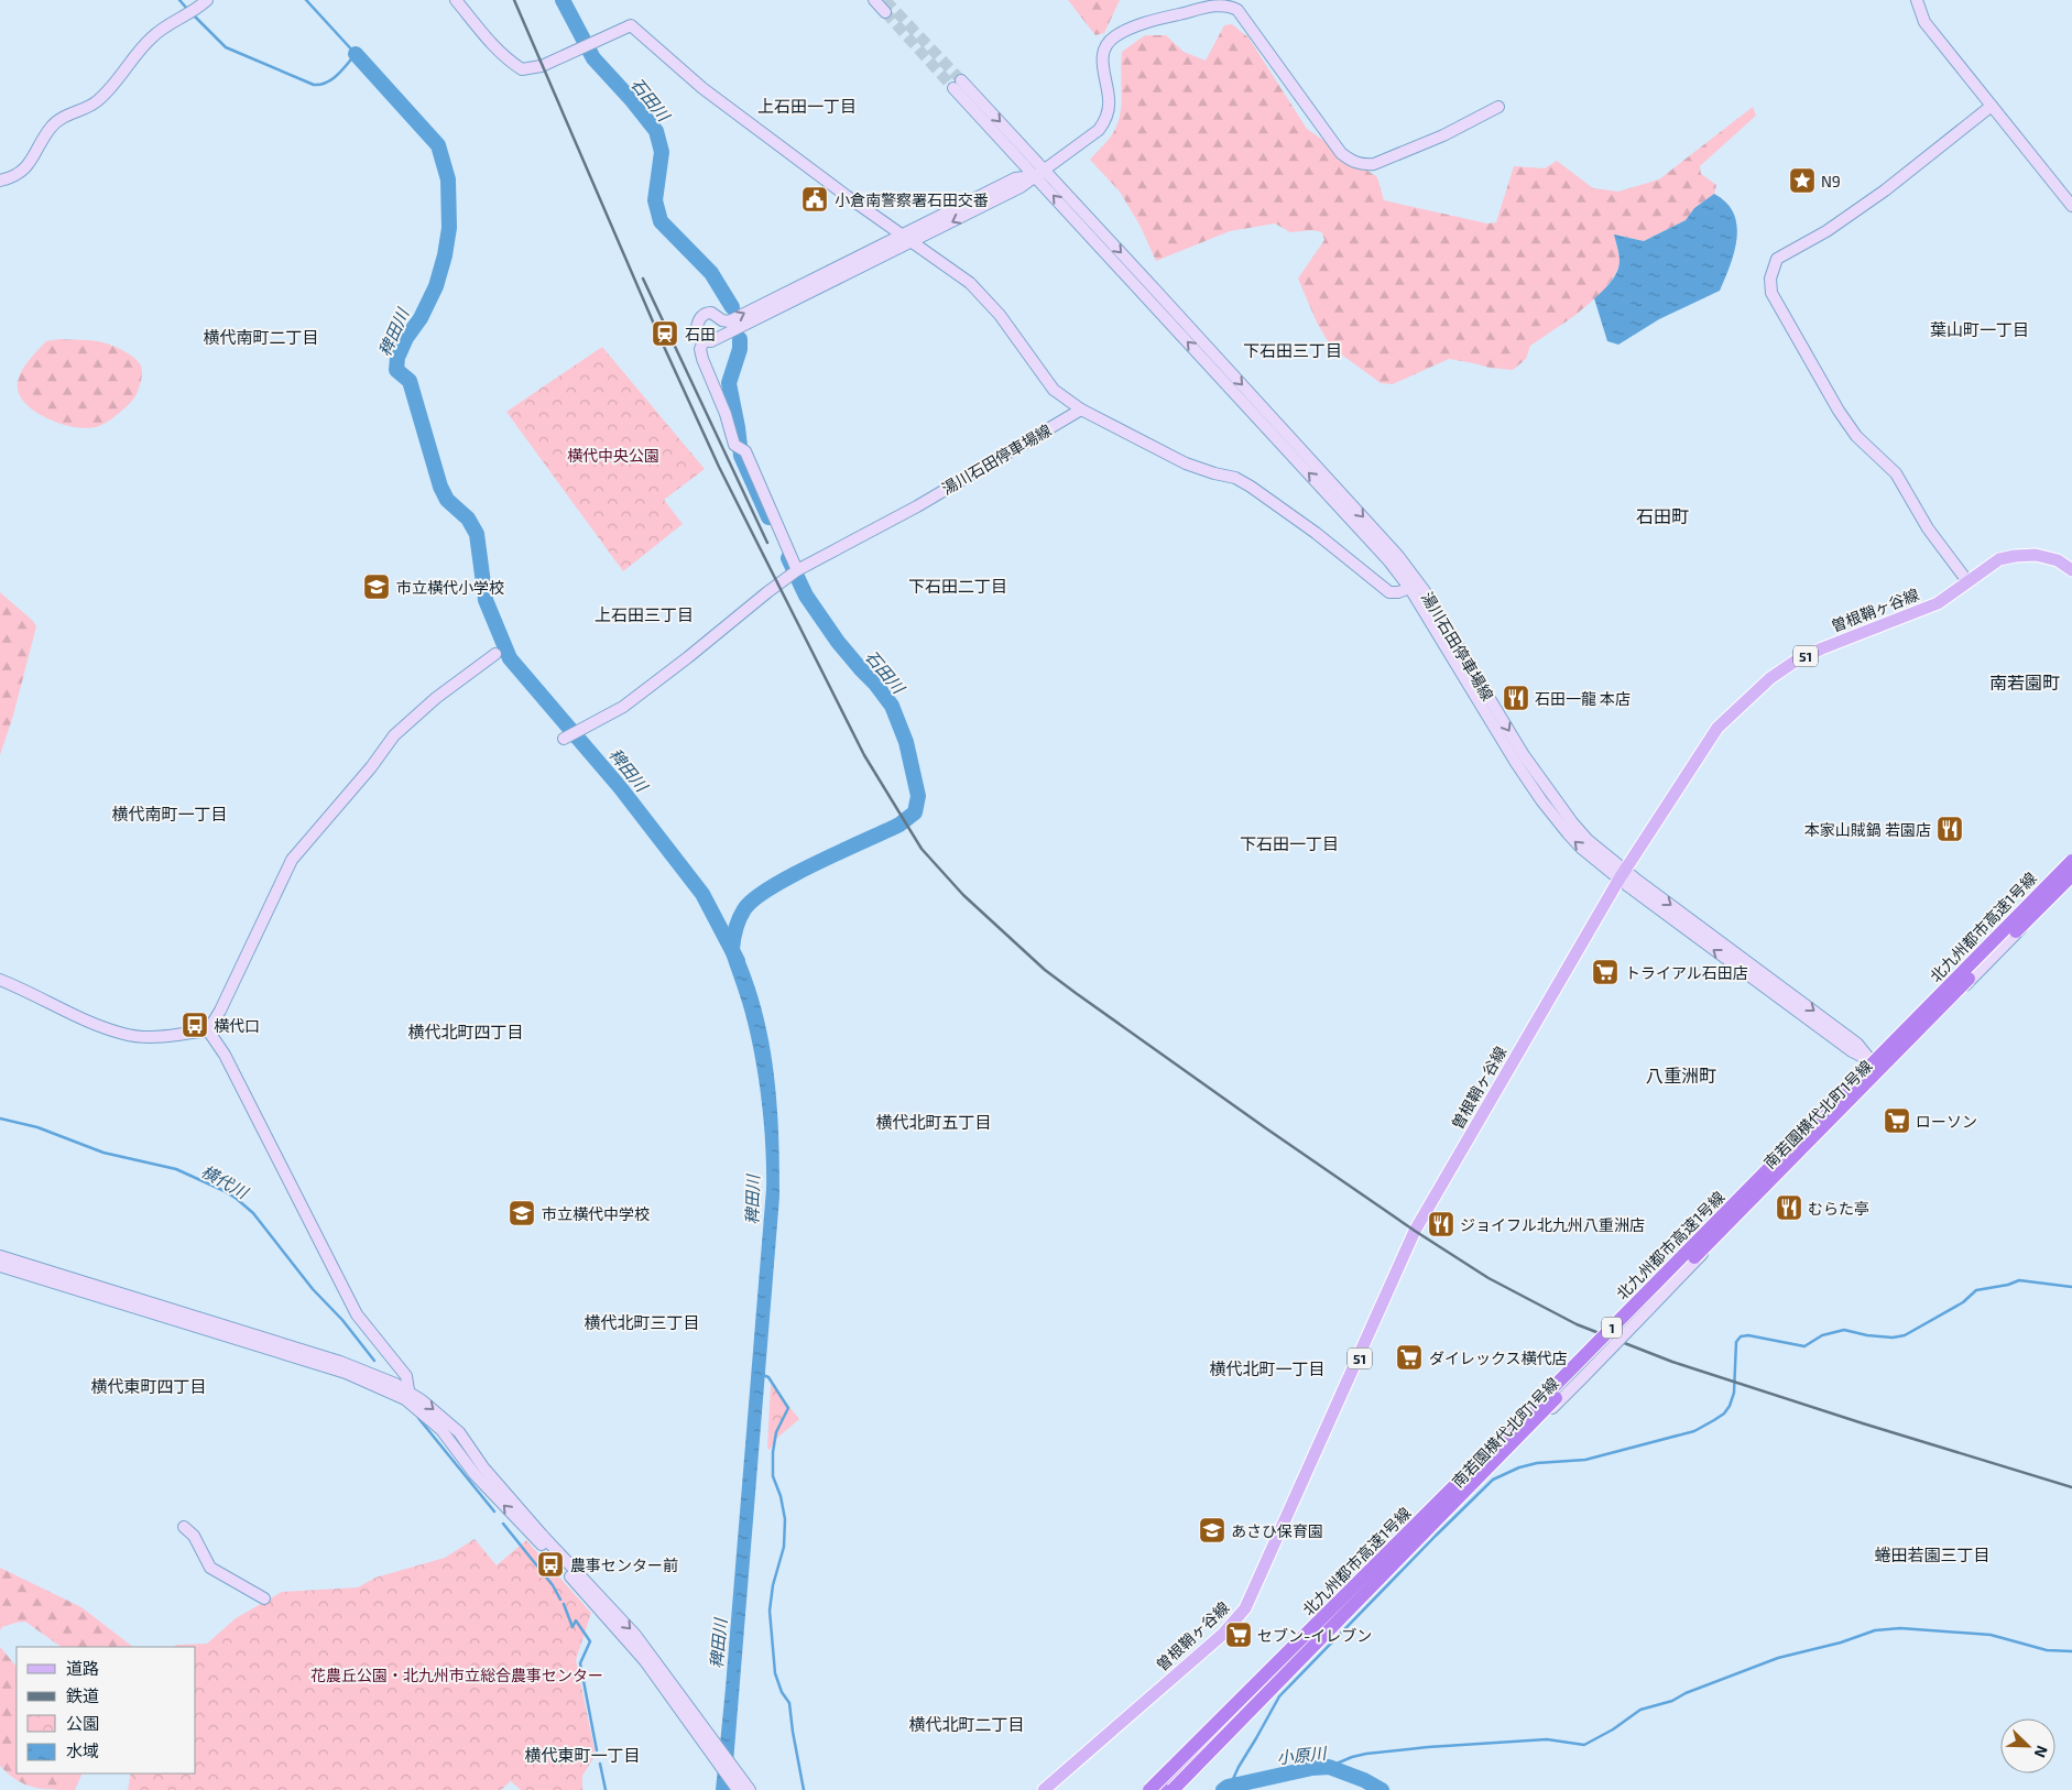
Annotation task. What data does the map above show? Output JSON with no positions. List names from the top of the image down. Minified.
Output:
{"streets":{"highway":["北九州都市高速1号線","1"],"main road":["曽根鞘ヶ谷線","51"],"street":["湯川石田停車場線","南若園横代北町1号線"]},"crossings":[["湯川石田停車場線","曽根鞘ヶ谷線"],["湯川石田停車場線","南若園横代北町1号線"],["北九州都市高速1号線","南若園横代北町1号線"]],"districts":["上石田一丁目","葉山町一丁目","横代南町二丁目","下石田三丁目","石田町","下石田二丁目","上石田三丁目","南若園町","横代南町一丁目","下石田一丁目","横代北町四丁目","八重洲町","横代北町五丁目","横代北町三丁目","横代北町一丁目","横代東町四丁目","蜷田若園三丁目","横代北町二丁目","横代東町一丁目"],"water":["石田川","稗田川","横代川","小原川"],"parks":["横代中央公園","花農丘公園・北九州市立総合農事センター"],"places":{"place":["N9"],"public building":["小倉南警察署石田交番"],"station":["石田"],"school or university":["市立横代小学校","市立横代中学校","あさひ保育園"],"restaurant":["石田一龍 本店","本家山賊鍋 若園店","むらた亭","ジョイフル北九州八重洲店"],"supermarket":["トライアル石田店","ローソン","ダイレックス横代店","セブン-イレブン"],"bus stop":["横代口","農事センター前"]},"legend":["道路","鉄道","公園","水域"],"north":"bottom right"}
